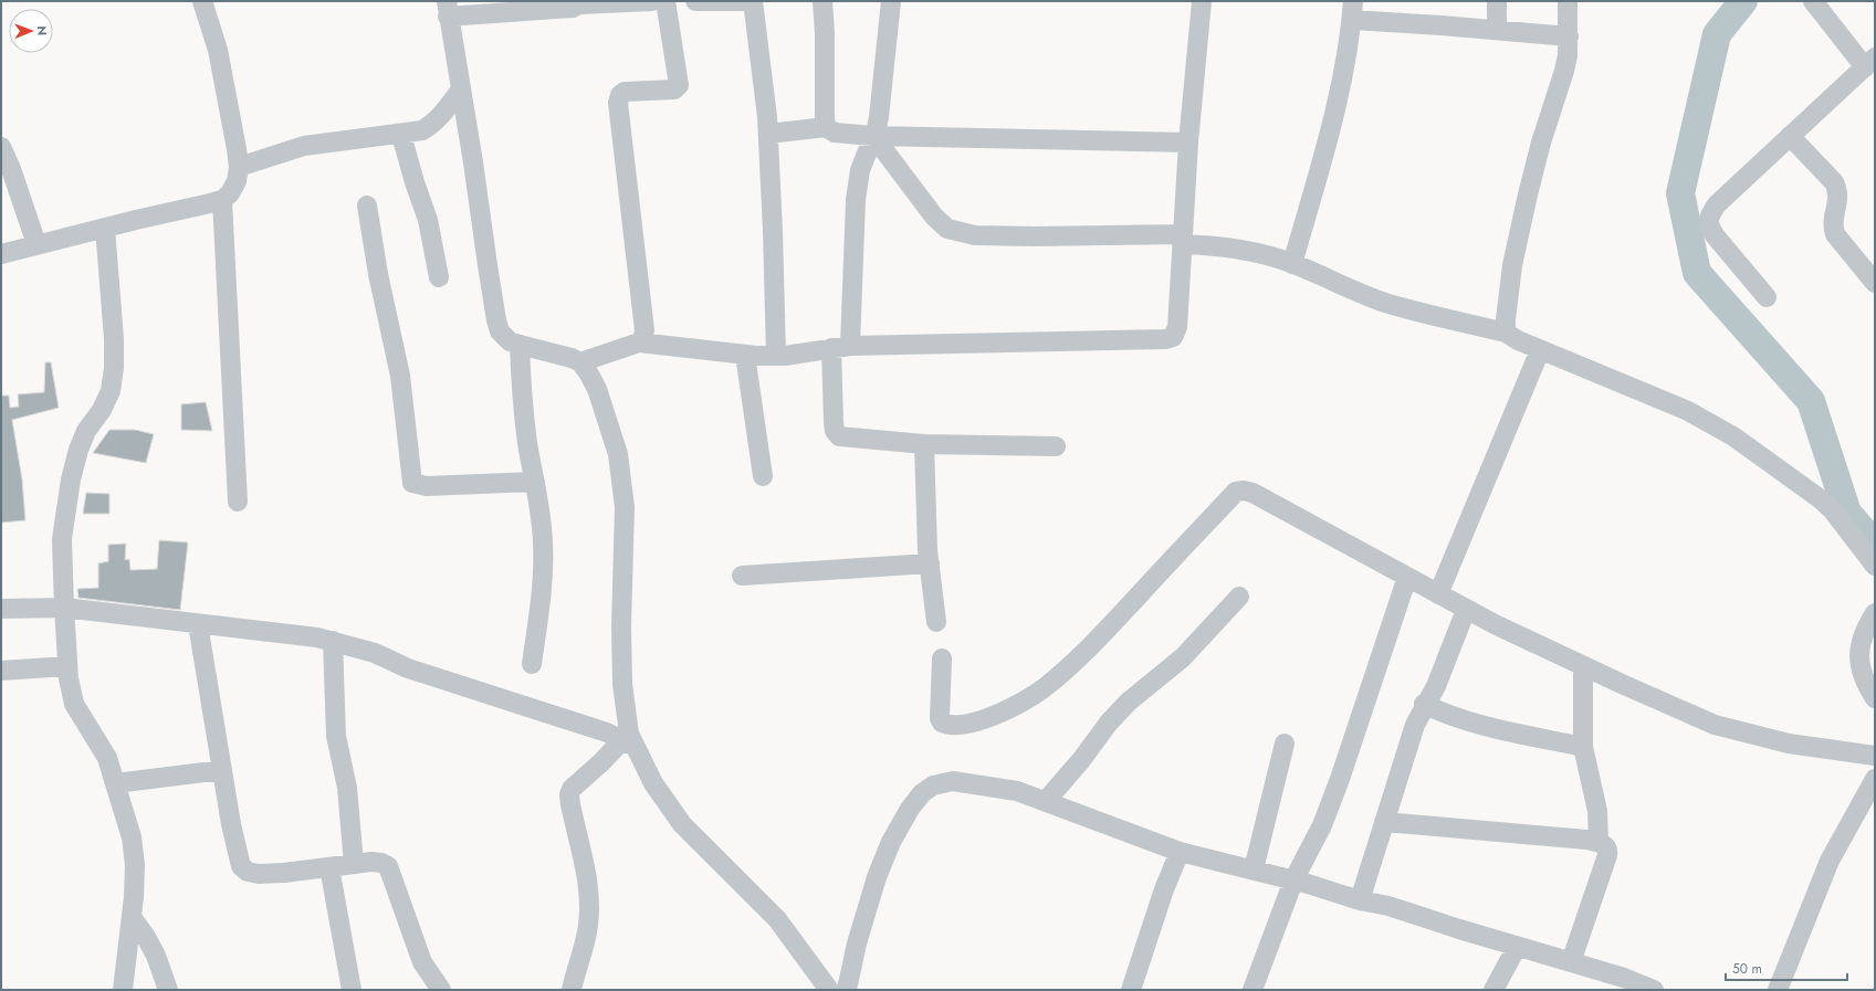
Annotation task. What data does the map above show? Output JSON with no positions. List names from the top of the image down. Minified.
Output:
{"scale_bar":"50 m","north":"right"}
